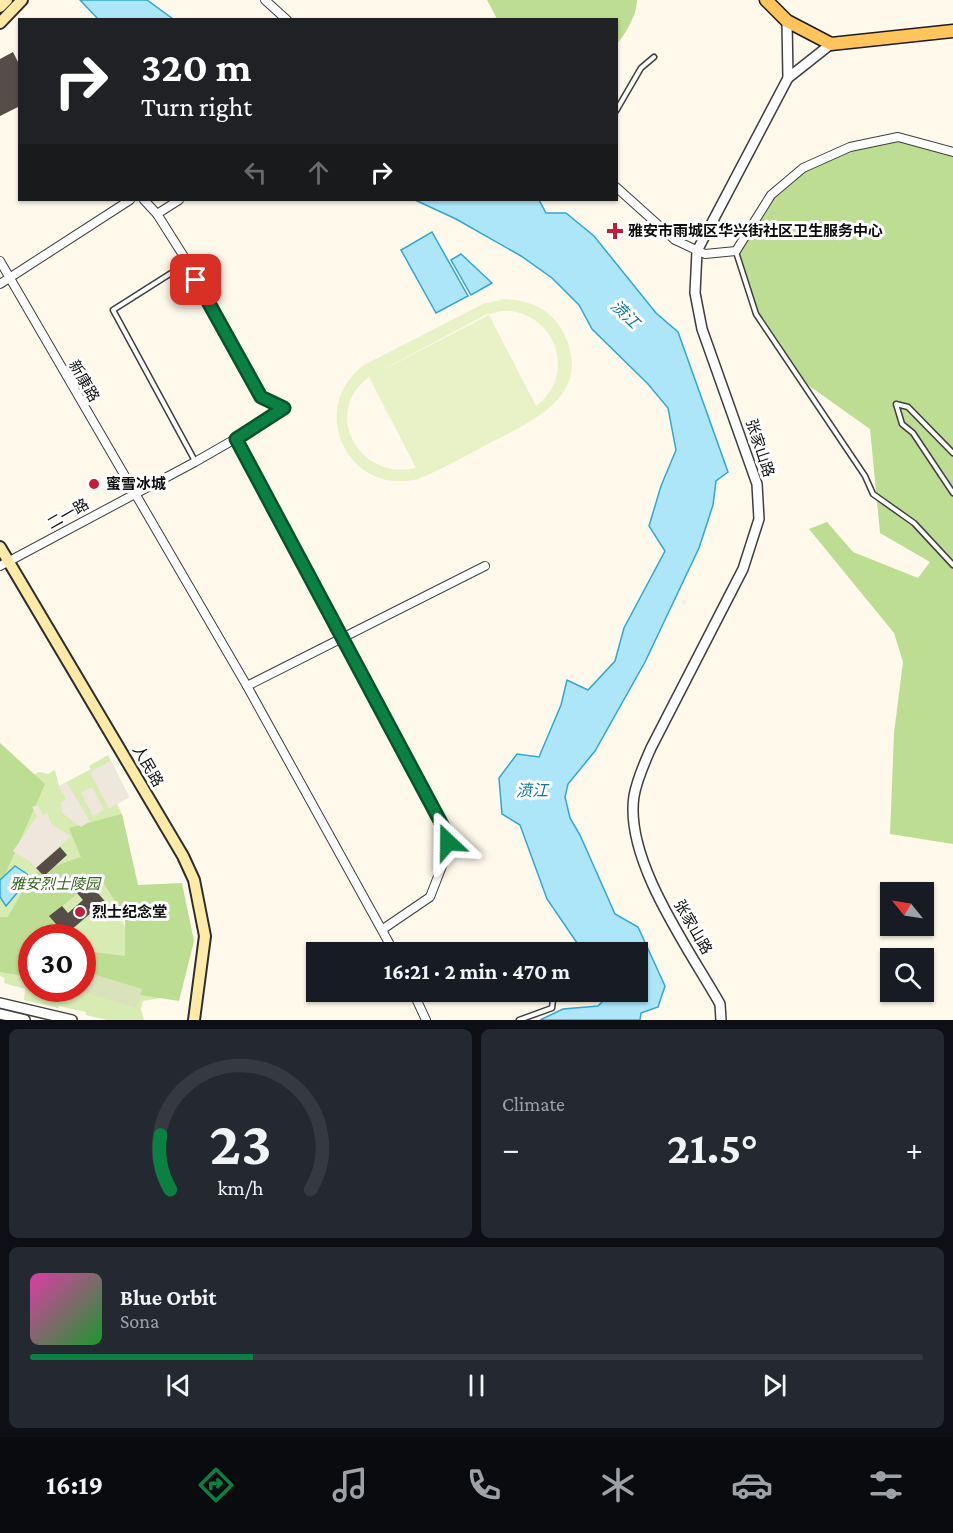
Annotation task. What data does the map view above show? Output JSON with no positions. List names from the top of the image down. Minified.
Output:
{"streets":{"main road":["人民路"],"street":["新康路","张家山路","二一路"]},"crossings":[["新康路","二一路"],["二一路","人民路"]],"water":["𣸣江"],"parks":["雅安烈士陵园"],"places":{"health":["雅安市雨城区华兴街社区卫生服务中心"],"other":["蜜雪冰城","烈士纪念堂"]},"north":"top left","page":{"turn":["320 m","Turn right"],"limit":"30","trip":"16:21 · 2 min · 470 m","tile":"Climate","heat":["−","21.5°","+"],"song":["Blue Orbit","Sona"],"tabs":"16:19","gauge":["23","km/h"]}}
